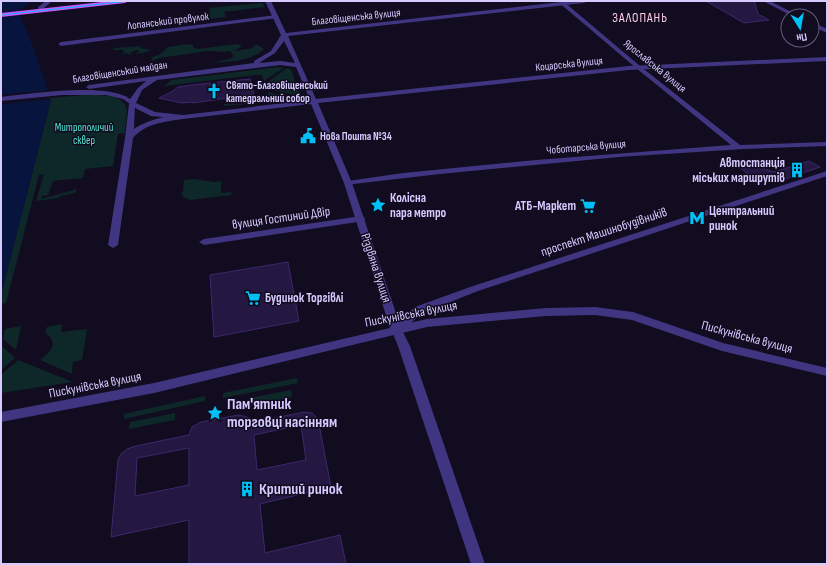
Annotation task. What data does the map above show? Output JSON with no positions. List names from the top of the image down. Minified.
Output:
{"streets":{"street":["Благовіщенська вулиця","Лопанський провулок","Коцарська вулиця","Ярославська вулиця","Благовіщенський майдан","Чоботарська вулиця","вулиця Гостиний Двір","проспект Машинобудівників","Різдвяна вулиця","Пискунівська вулиця"]},"crossings":[["Благовіщенська вулиця","Ярославська вулиця"],["Благовіщенська вулиця","Різдвяна вулиця"],["Лопанський провулок","Різдвяна вулиця"],["Коцарська вулиця","Ярославська вулиця"],["Коцарська вулиця","Благовіщенський майдан"],["Коцарська вулиця","Різдвяна вулиця"],["Ярославська вулиця","Чоботарська вулиця"],["Благовіщенський майдан","Різдвяна вулиця"],["Чоботарська вулиця","Різдвяна вулиця"],["вулиця Гостиний Двір","Різдвяна вулиця"],["проспект Машинобудівників","Різдвяна вулиця"],["проспект Машинобудівників","Пискунівська вулиця"],["Різдвяна вулиця","Пискунівська вулиця"]],"districts":["ЗАЛОПАНЬ"],"parks":["Митрополичий сквер"],"places":{"church":["Свято-Благовіщенський катедральний собор"],"public building":["Нова Пошта №34"],"building":["Автостанція міських маршрутів","Критий ринок"],"place":["Колісна пара метро","Пам'ятник торговці насінням"],"supermarket":["АТБ-Маркет","Будинок Торгівлі"],"metro station":["Центральний ринок"]},"north":"bottom"}
